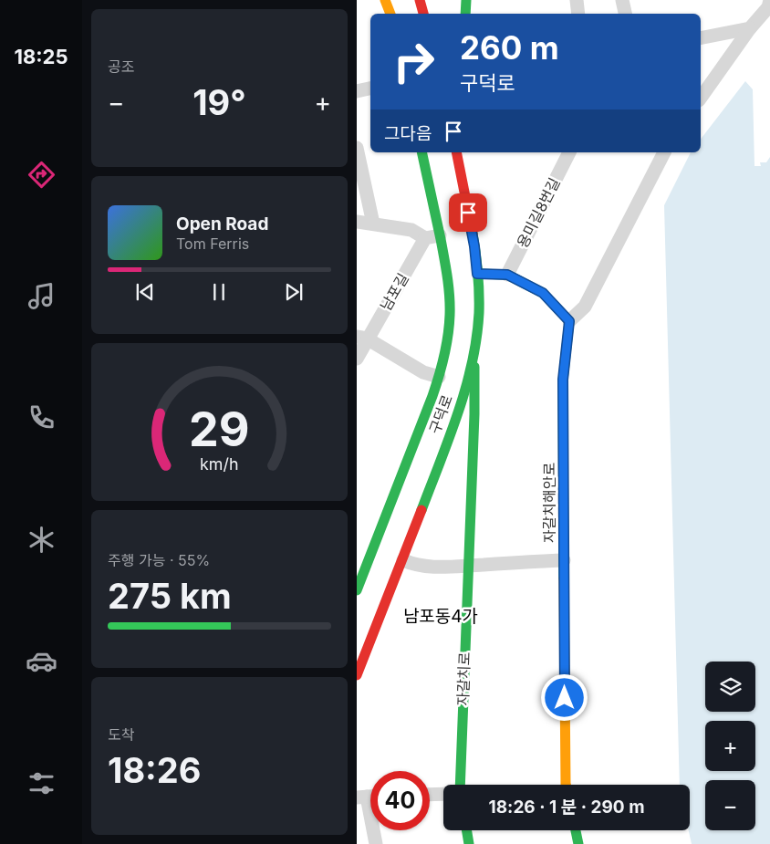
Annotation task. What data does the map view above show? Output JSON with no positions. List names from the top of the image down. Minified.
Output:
{"streets":{"main road":["구덕로","자갈치해안로","자갈치로"],"street":["용미길8번길","남포길"]},"crossings":[["구덕로","자갈치로"]],"districts":["남포동4가"],"page":{"tabs":"18:25","tile":["공조",["주행 가능 · 55%","275 km"],["도착","18:26"]],"turn":["260 m","구덕로"],"heat":["−","19°","+"],"then":"그다음","song":["Open Road","Tom Ferris"],"map_buttons":["+","−"],"limit":"40","trip":"18:26 · 1 분 · 290 m","gauge":["29","km/h"]}}
